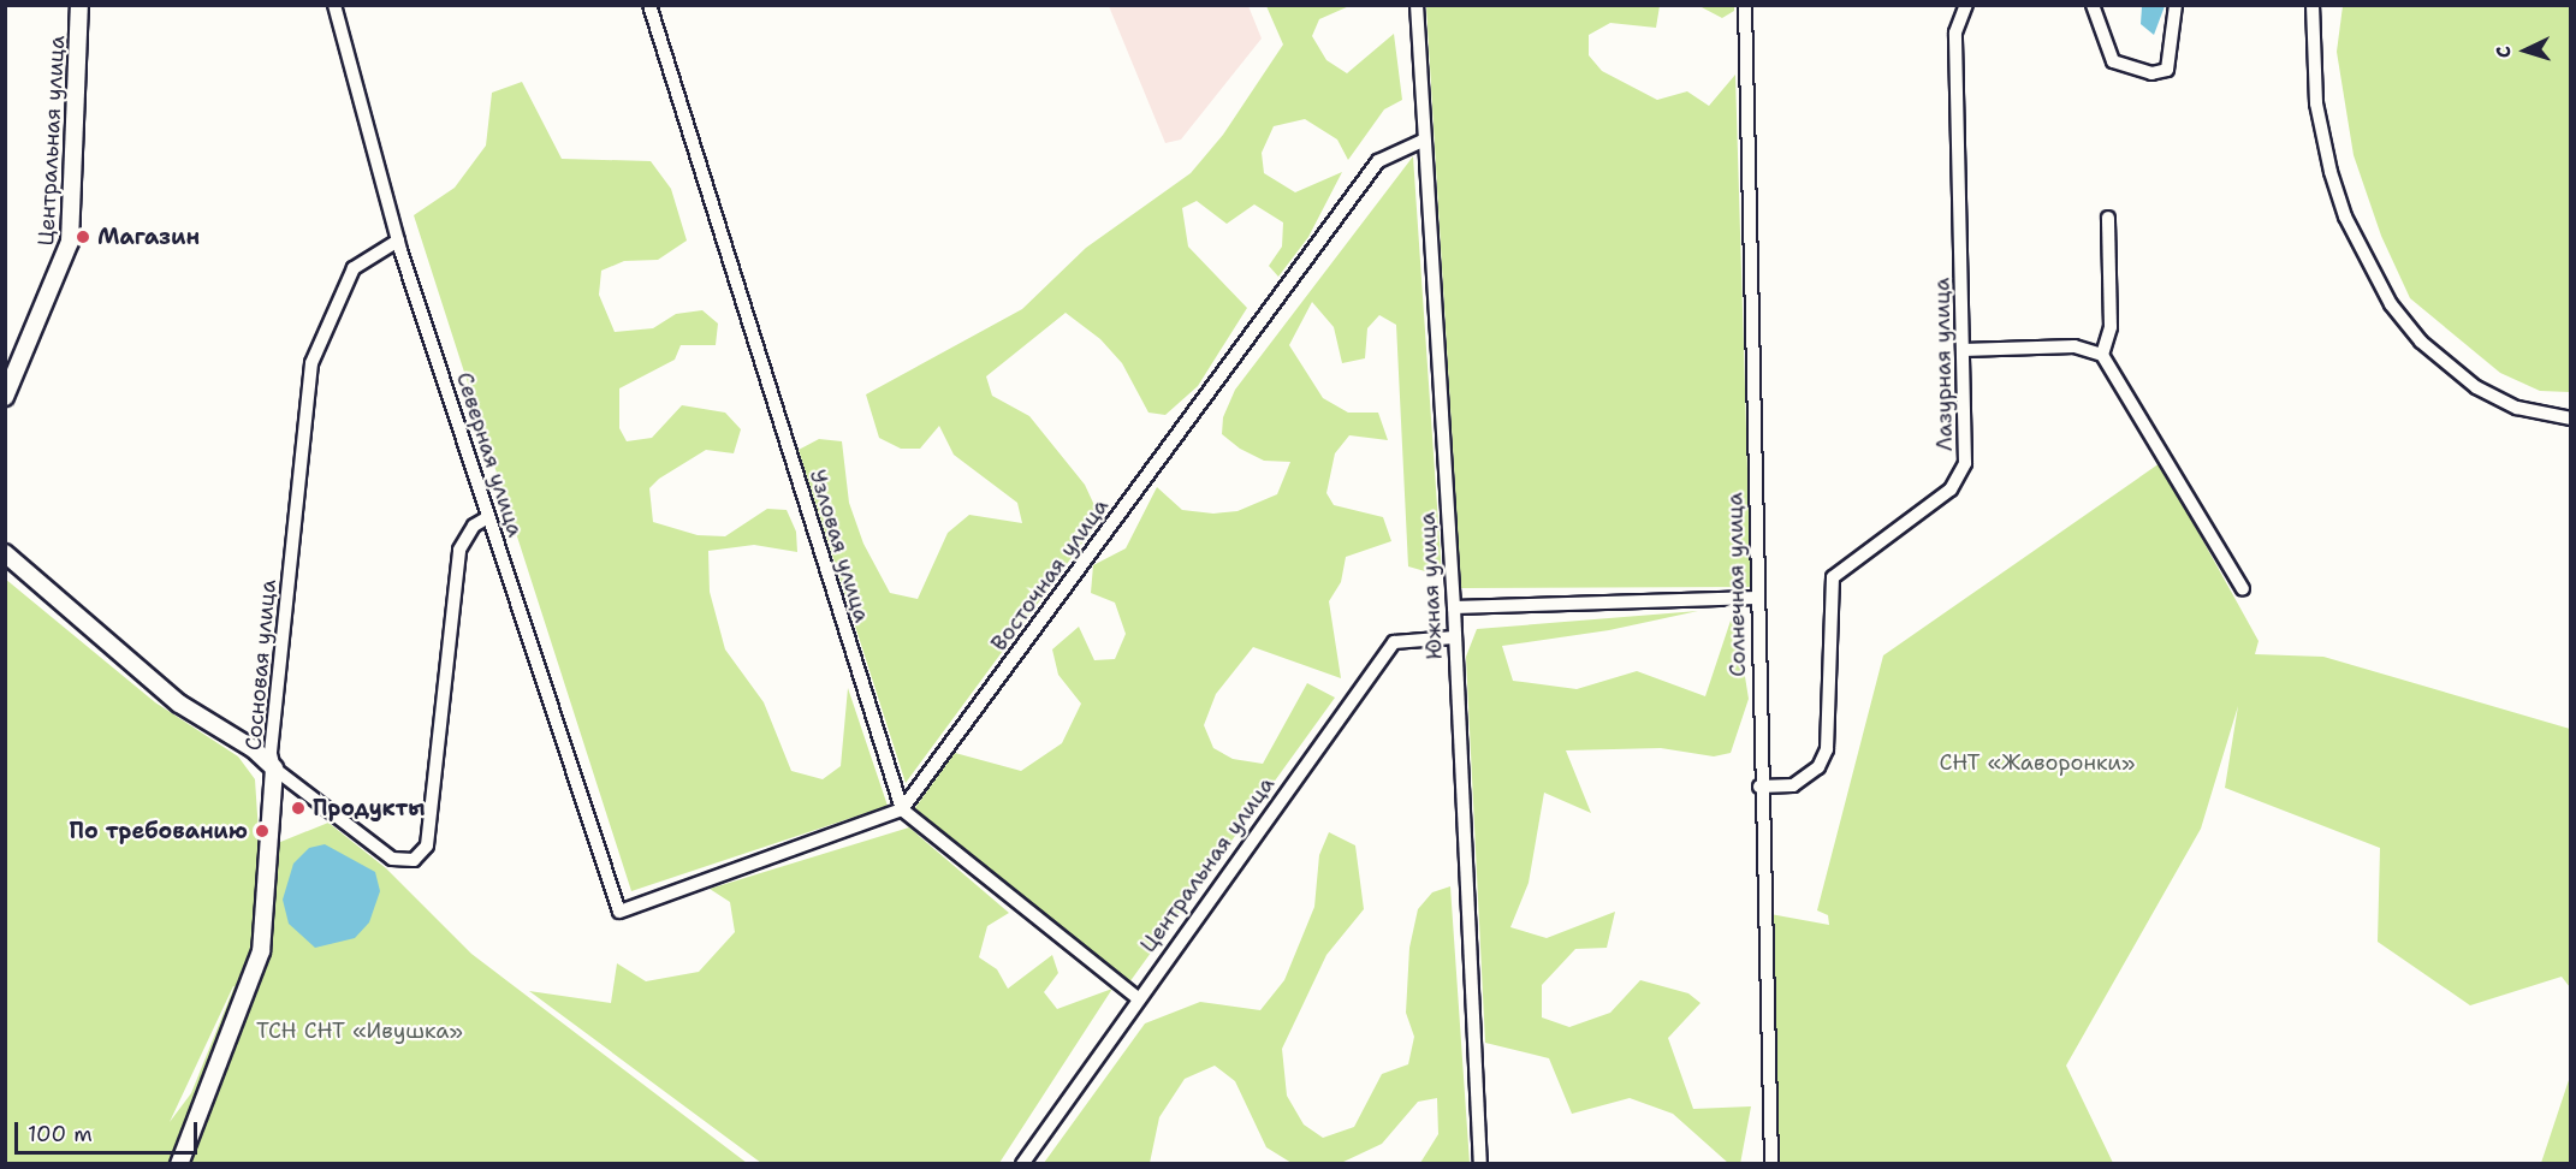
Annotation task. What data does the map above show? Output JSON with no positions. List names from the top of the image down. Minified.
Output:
{"streets":{"street":["Центральная улица","Лазурная улица","Северная улица","Узловая улица","Восточная улица","Солнечная улица","Южная улица","Сосновая улица"]},"crossings":[["Центральная улица","Южная улица"],["Лазурная улица","Солнечная улица"],["Северная улица","Узловая улица"],["Северная улица","Восточная улица"],["Северная улица","Сосновая улица"],["Узловая улица","Восточная улица"],["Восточная улица","Южная улица"]],"parks":["СНТ «Жаворонки»","ТСН СНТ «Ивушка»"],"places":["Магазин","Продукты","По требованию"],"scale_bar":"100 m","north":"left"}
